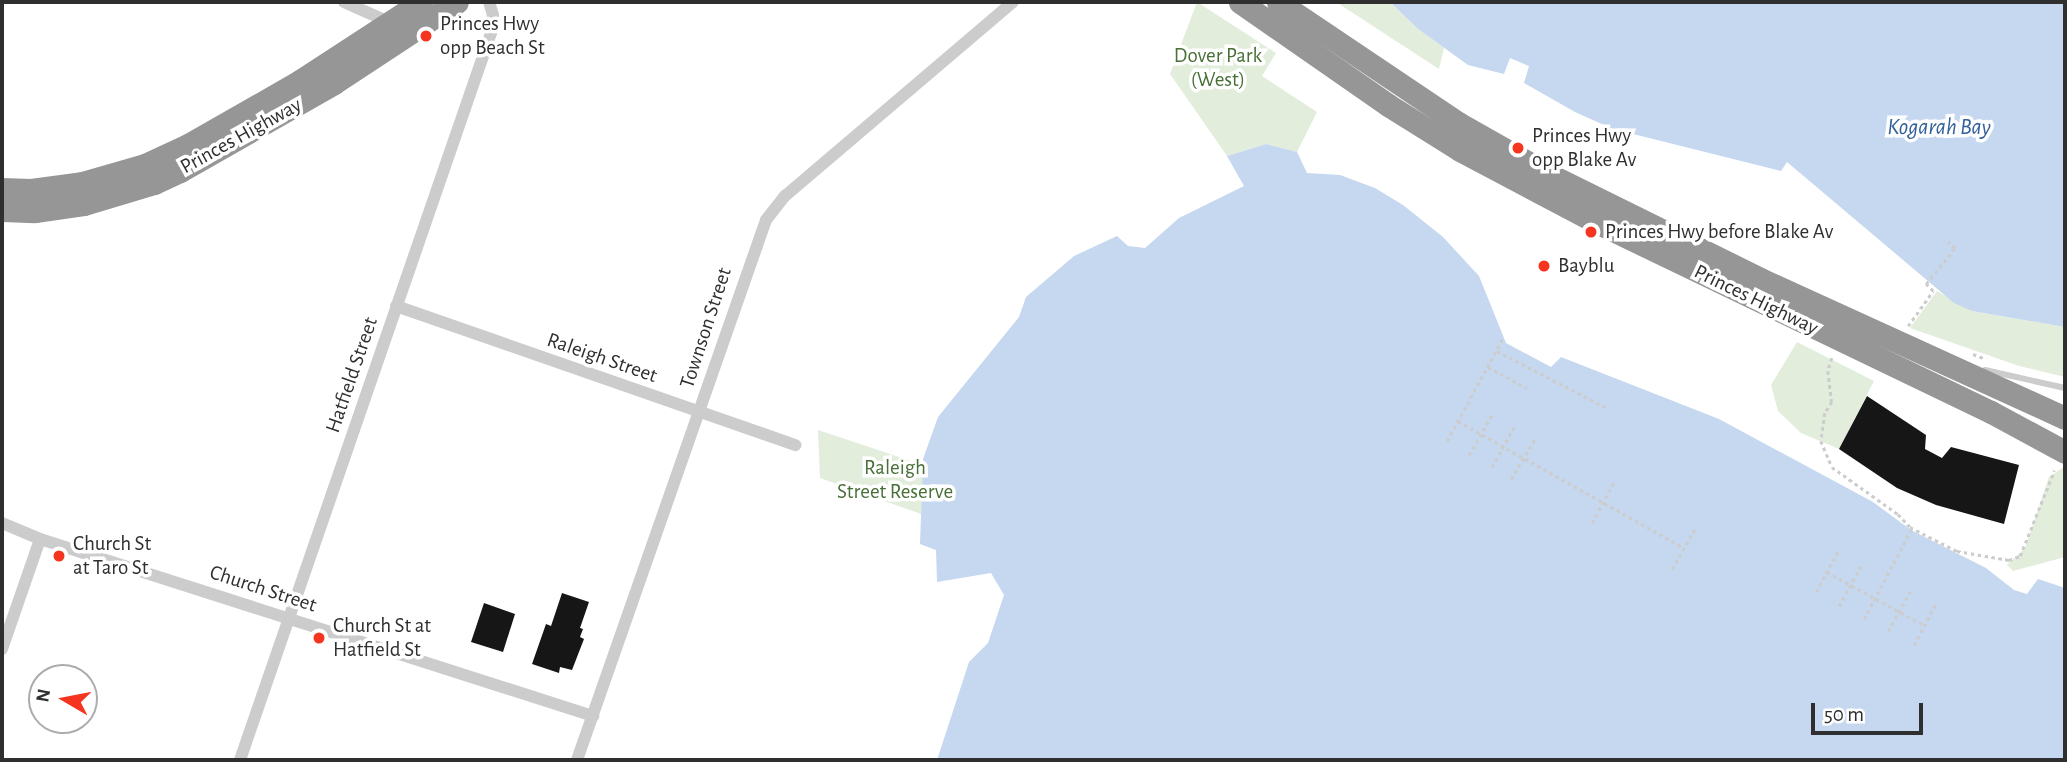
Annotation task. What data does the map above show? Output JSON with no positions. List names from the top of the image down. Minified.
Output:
{"streets":{"highway":["Princes Highway"],"street":["Townson Street","Raleigh Street","Hatfield Street","Church Street"]},"crossings":[["Townson Street","Raleigh Street"],["Townson Street","Church Street"],["Raleigh Street","Hatfield Street"],["Hatfield Street","Church Street"]],"water":["Kogarah Bay"],"parks":["Dover Park (West)","Raleigh Street Reserve"],"places":["Princes Hwy opp Beach St","Princes Hwy opp Blake Av","Princes Hwy before Blake Av","Bayblu","Church St at Taro St","Church St at Hatfield St"],"scale_bar":"50 m","north":"left"}
